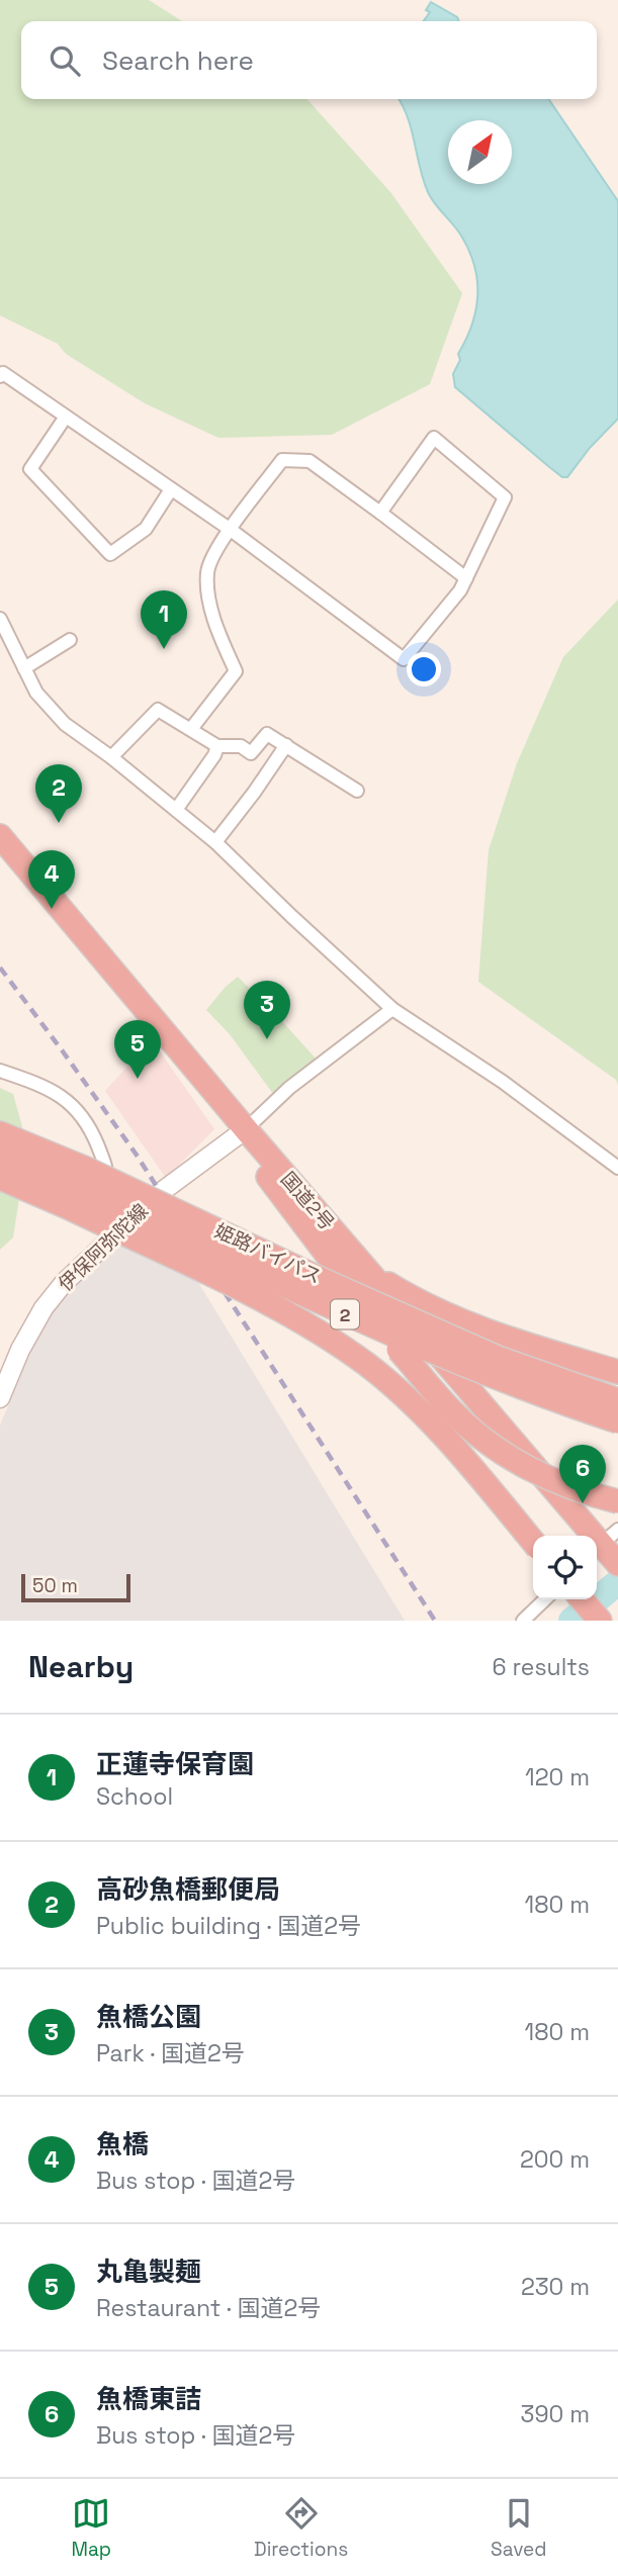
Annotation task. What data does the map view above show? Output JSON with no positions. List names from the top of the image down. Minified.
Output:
{"streets":{"highway":["国道2号","姫路バイパス","2"],"main road":["伊保阿弥陀線"]},"crossings":[["国道2号","伊保阿弥陀線"]],"scale_bar":"50 m","north":"top right","page":{"search":"Search here","pins":["1","2","4","3","5","6"],"scale":"50 m","heading":["Nearby","6 results"],"list":[{"mark":"1","name":"正蓮寺保育園","note":"School","value":"120 m"},{"mark":"2","name":"高砂魚橋郵便局","note":"Public building · 国道2号","value":"180 m"},{"mark":"3","name":"魚橋公園","note":"Park · 国道2号","value":"180 m"},{"mark":"4","name":"魚橋","note":"Bus stop · 国道2号","value":"200 m"},{"mark":"5","name":"丸亀製麺","note":"Restaurant · 国道2号","value":"230 m"},{"mark":"6","name":"魚橋東詰","note":"Bus stop · 国道2号","value":"390 m"}],"nav":["Map","Directions","Saved"]}}
